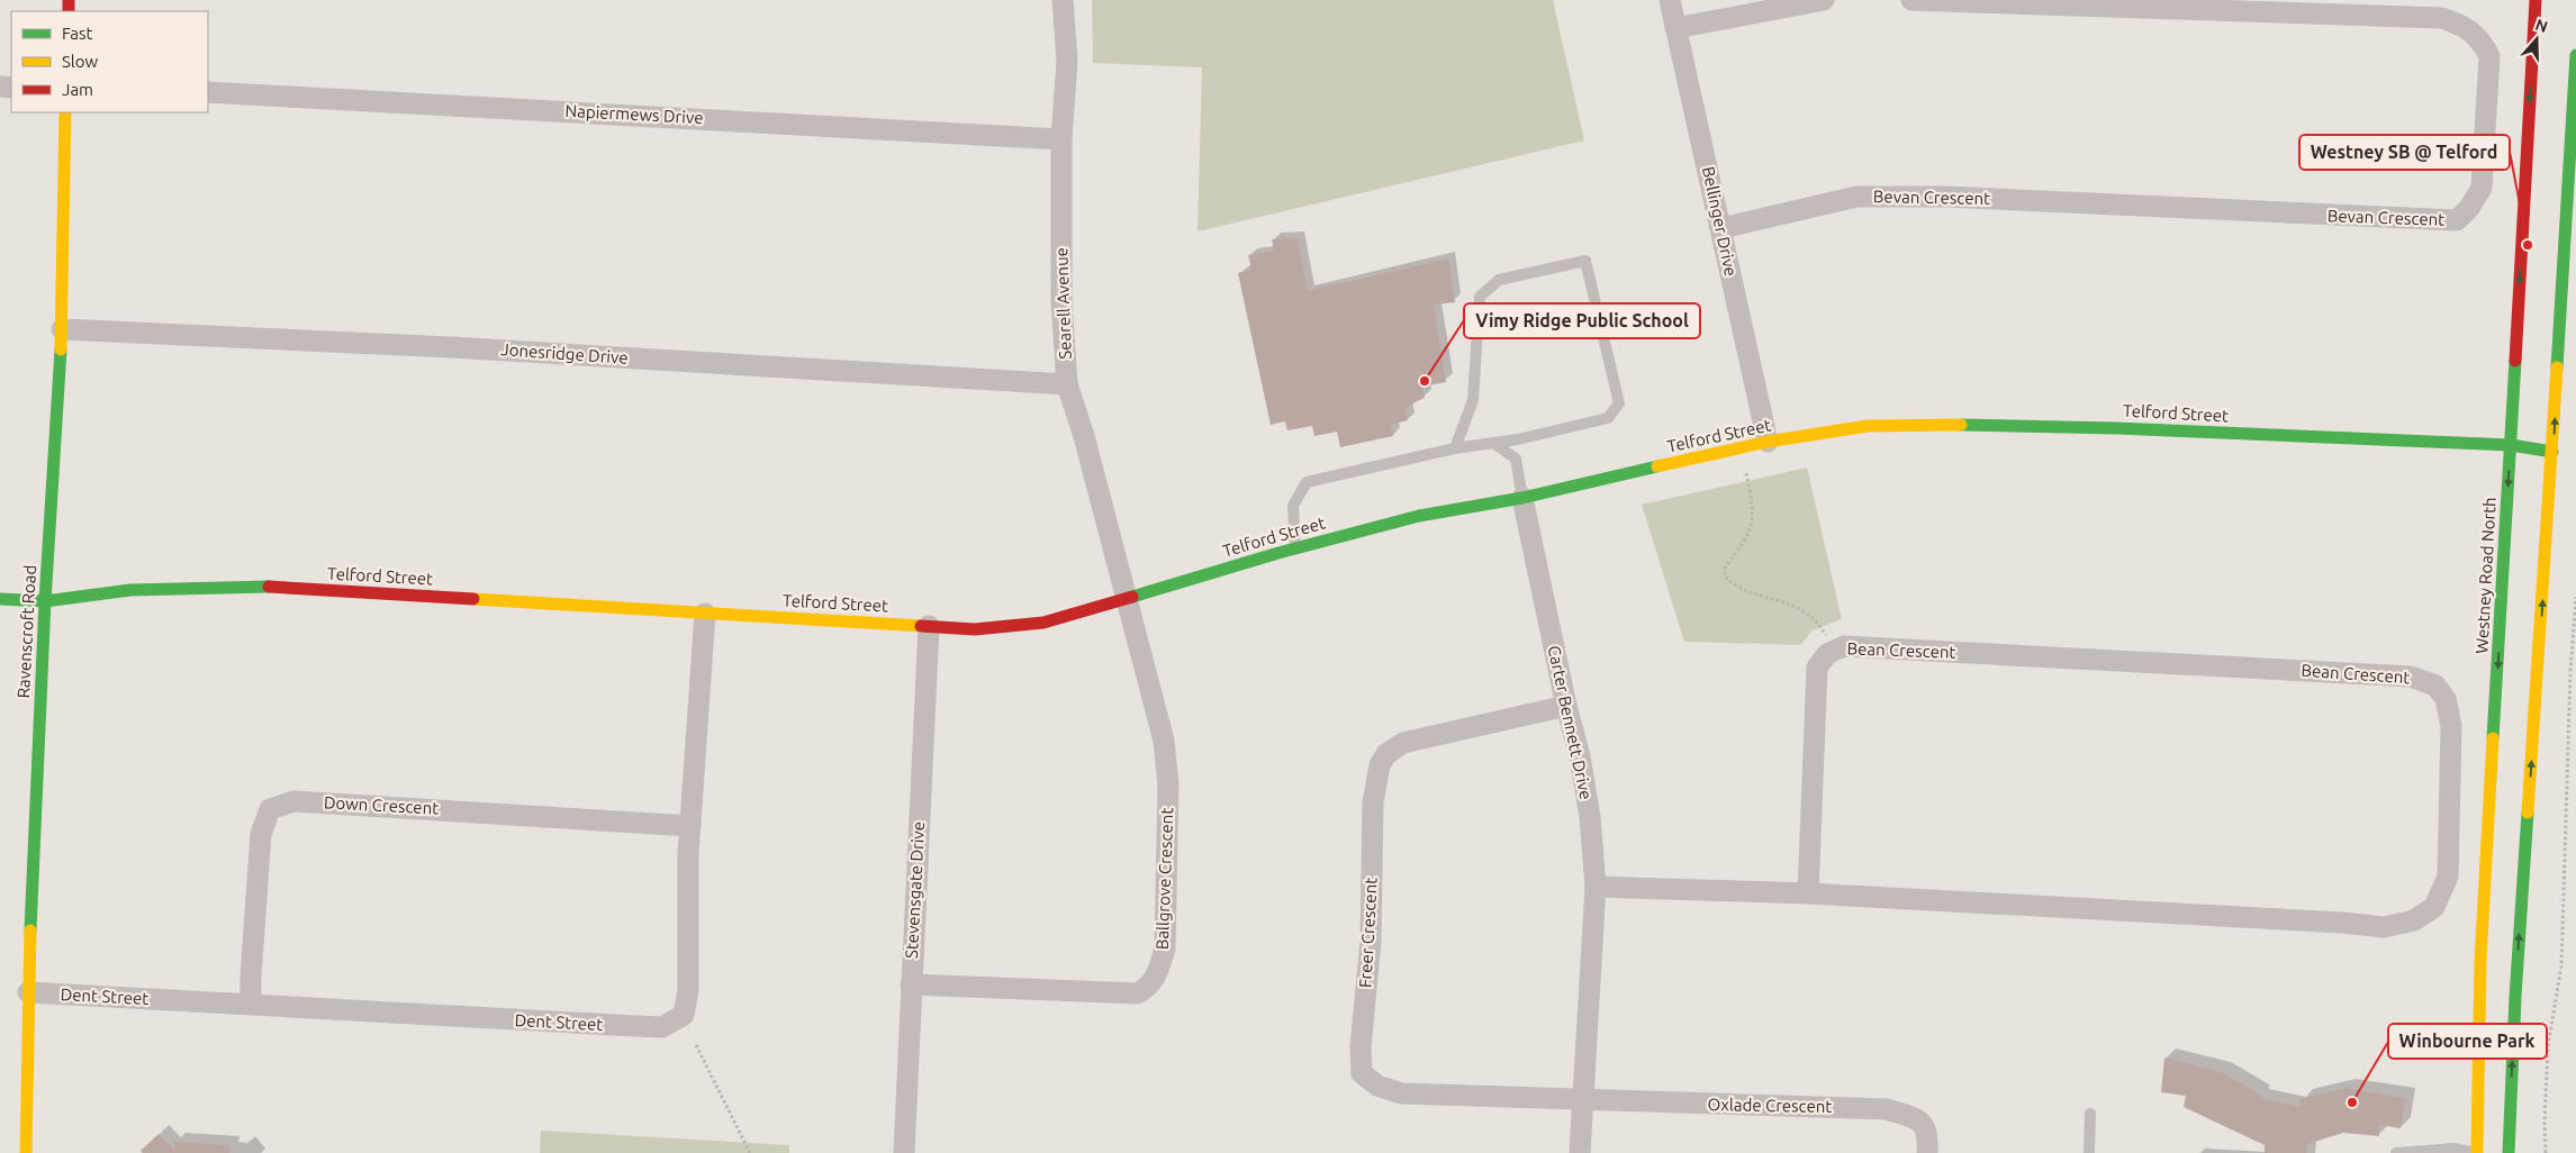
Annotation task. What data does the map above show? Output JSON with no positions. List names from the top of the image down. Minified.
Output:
{"streets":{"street":["Napiermews Drive","Bevan Crescent","Bellinger Drive","Searell Avenue","Jonesridge Drive","Telford Street","Westney Road North","Ravenscroft Road","Bean Crescent","Carter Bennett Drive","Down Crescent","Ballgrove Crescent","Stevensgate Drive","Freer Crescent","Dent Street","Oxlade Crescent"]},"crossings":[["Napiermews Drive","Searell Avenue"],["Bevan Crescent","Bellinger Drive"],["Bellinger Drive","Telford Street"],["Searell Avenue","Jonesridge Drive"],["Searell Avenue","Telford Street"],["Searell Avenue","Ballgrove Crescent"],["Jonesridge Drive","Ravenscroft Road"],["Telford Street","Westney Road North"],["Telford Street","Ravenscroft Road"],["Telford Street","Carter Bennett Drive"],["Telford Street","Ballgrove Crescent"],["Telford Street","Stevensgate Drive"],["Telford Street","Dent Street"],["Ravenscroft Road","Dent Street"],["Bean Crescent","Carter Bennett Drive"],["Carter Bennett Drive","Freer Crescent"],["Carter Bennett Drive","Oxlade Crescent"],["Down Crescent","Dent Street"],["Ballgrove Crescent","Stevensgate Drive"],["Freer Crescent","Oxlade Crescent"]],"places":["Westney SB @ Telford","Vimy Ridge Public School","Winbourne Park"],"legend":["Fast","Slow","Jam"],"north":"top"}
